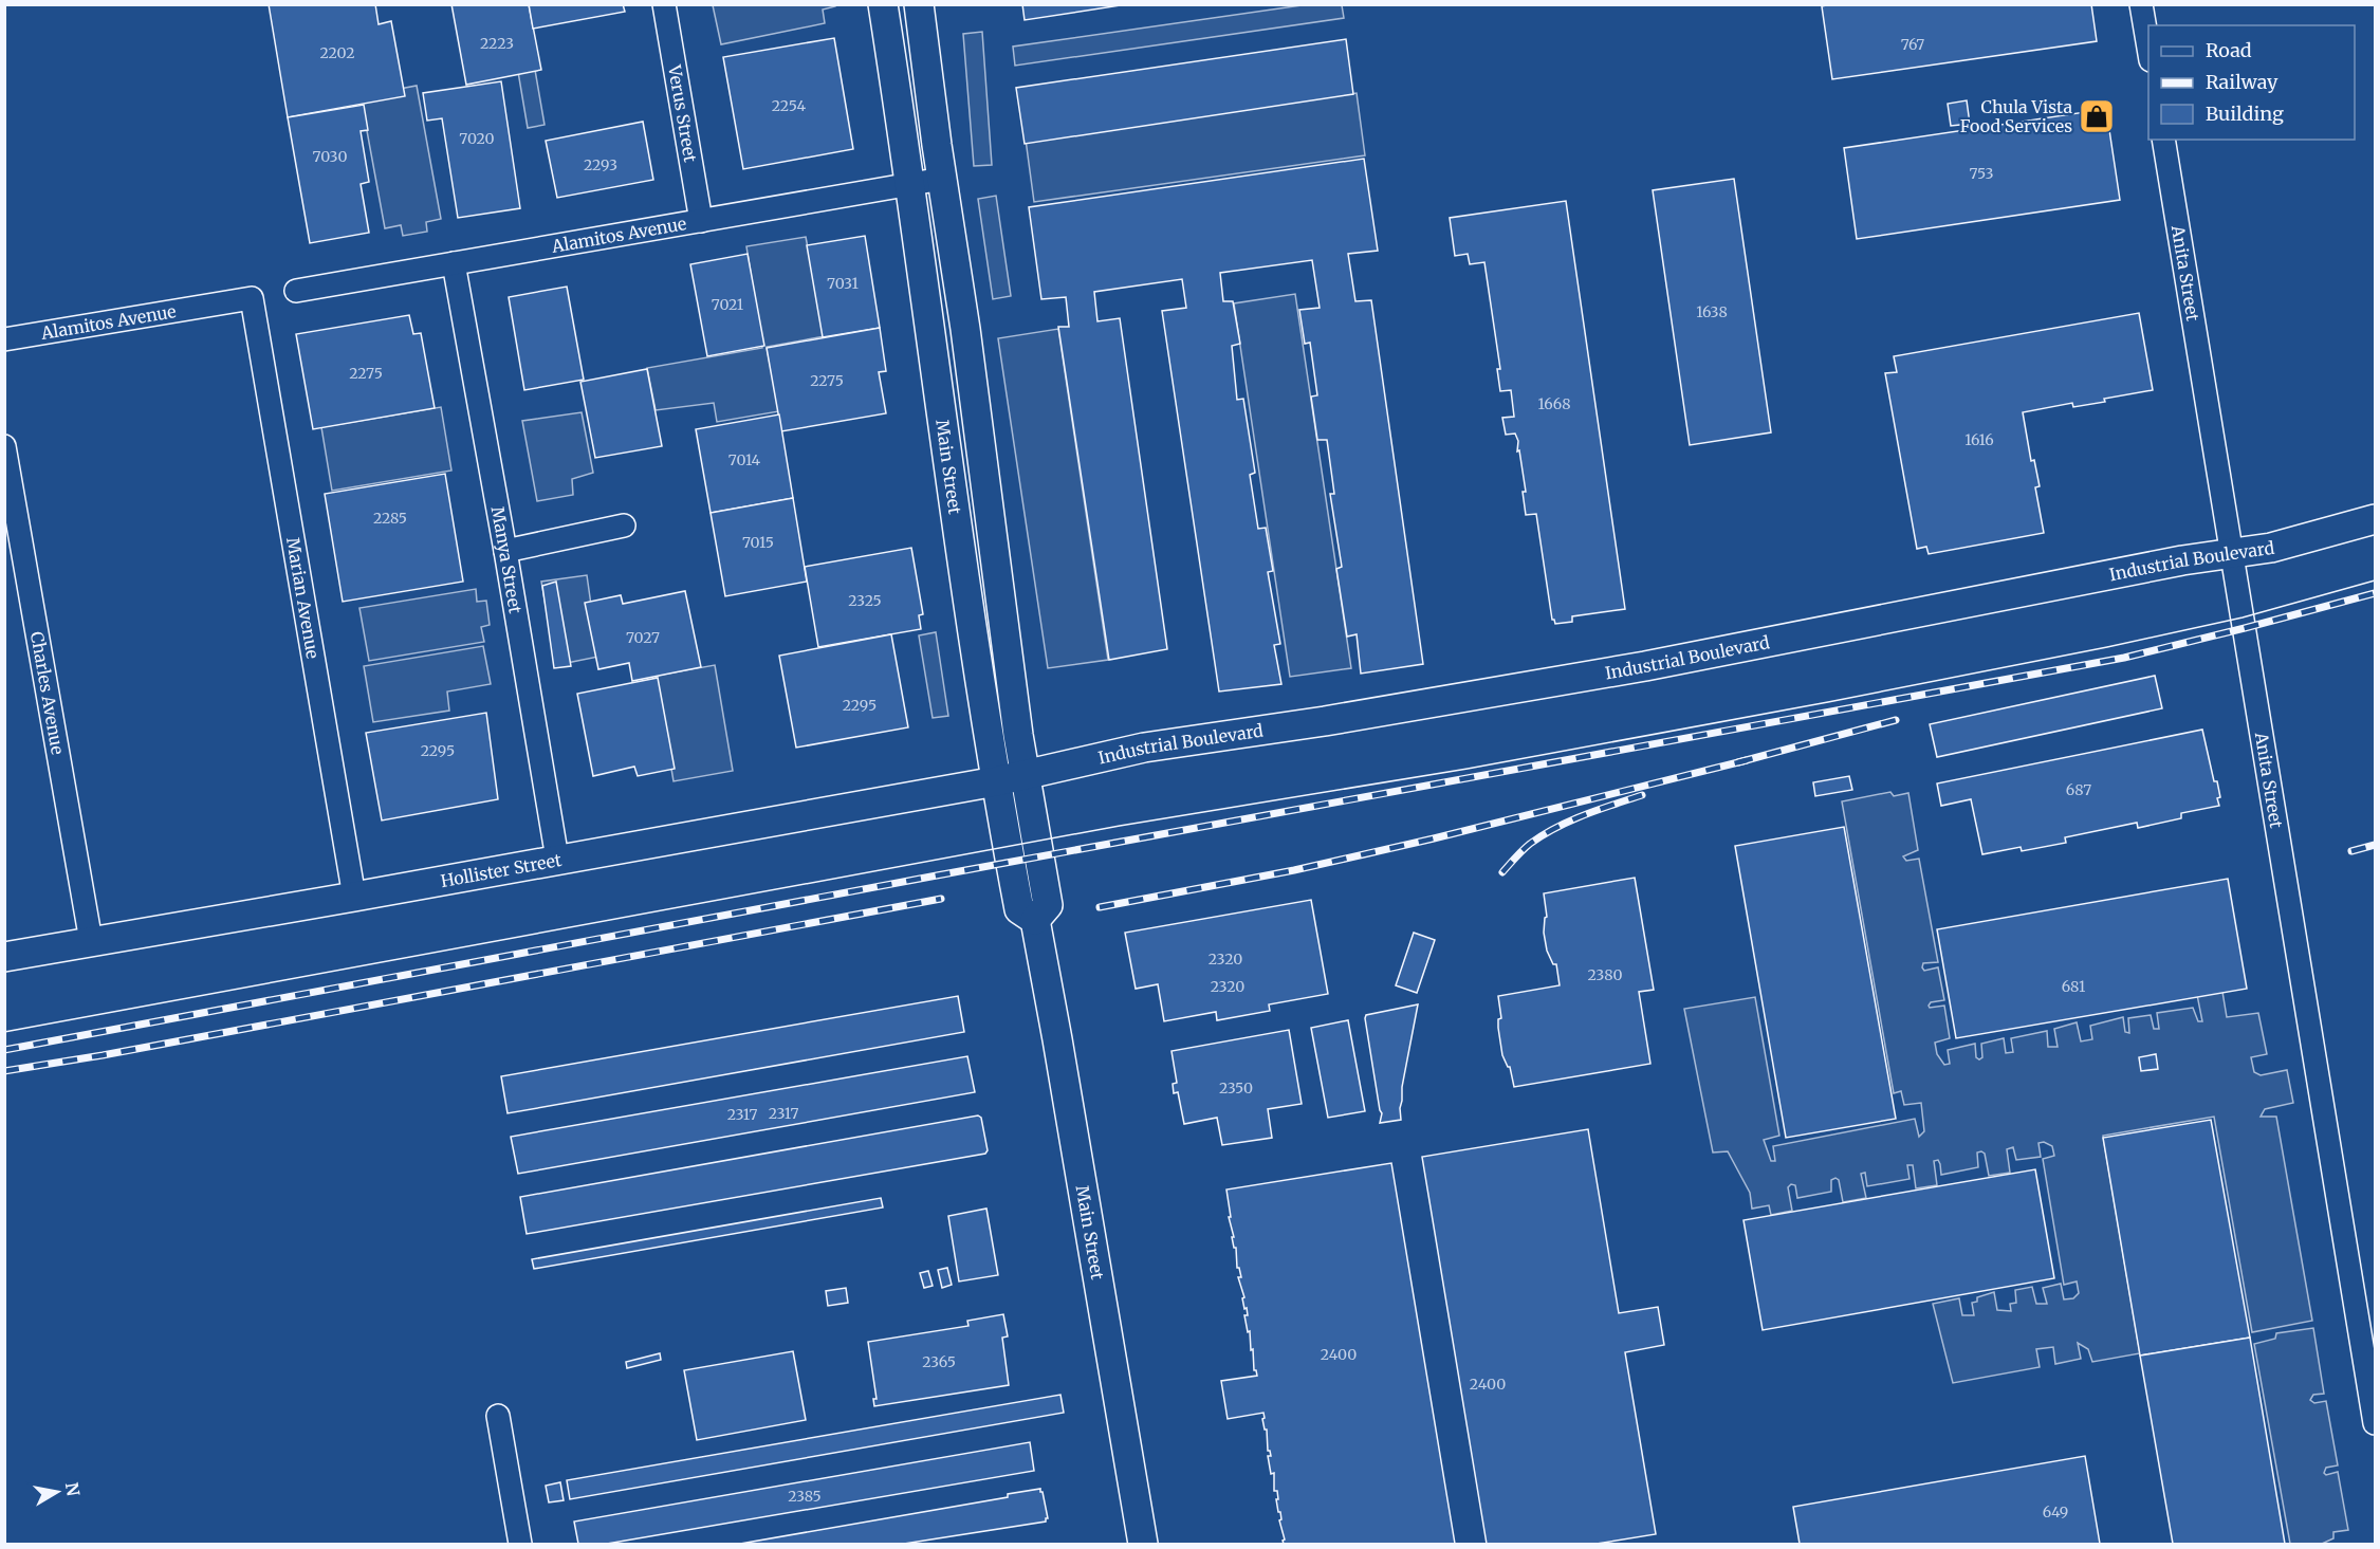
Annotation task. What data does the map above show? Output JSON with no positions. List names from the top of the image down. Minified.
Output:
{"streets":{"main road":["Main Street","Industrial Boulevard","Hollister Street"],"street":["Verus Street","Alamitos Avenue","Anita Street","Manya Street","Marian Avenue","Charles Avenue"]},"crossings":[["Verus Street","Alamitos Avenue"],["Alamitos Avenue","Main Street"],["Alamitos Avenue","Manya Street"],["Alamitos Avenue","Marian Avenue"],["Anita Street","Industrial Boulevard"],["Main Street","Industrial Boulevard"],["Main Street","Hollister Street"],["Manya Street","Hollister Street"],["Industrial Boulevard","Hollister Street"],["Marian Avenue","Hollister Street"],["Charles Avenue","Hollister Street"]],"places":{"shop":["Chula Vista Food Services"]},"house_numbers":["2223","767","2202","2254","7020","7030","2293","753","7031","7021","1638","2275","2275","1668","1616","7014","2285","7015","2325","7027","2295","2295","687","2320","2380","2320","681","2350","2317","2317","2400","2365","2400","2385","649"],"legend":["Road","Railway","Building"],"north":"right"}
